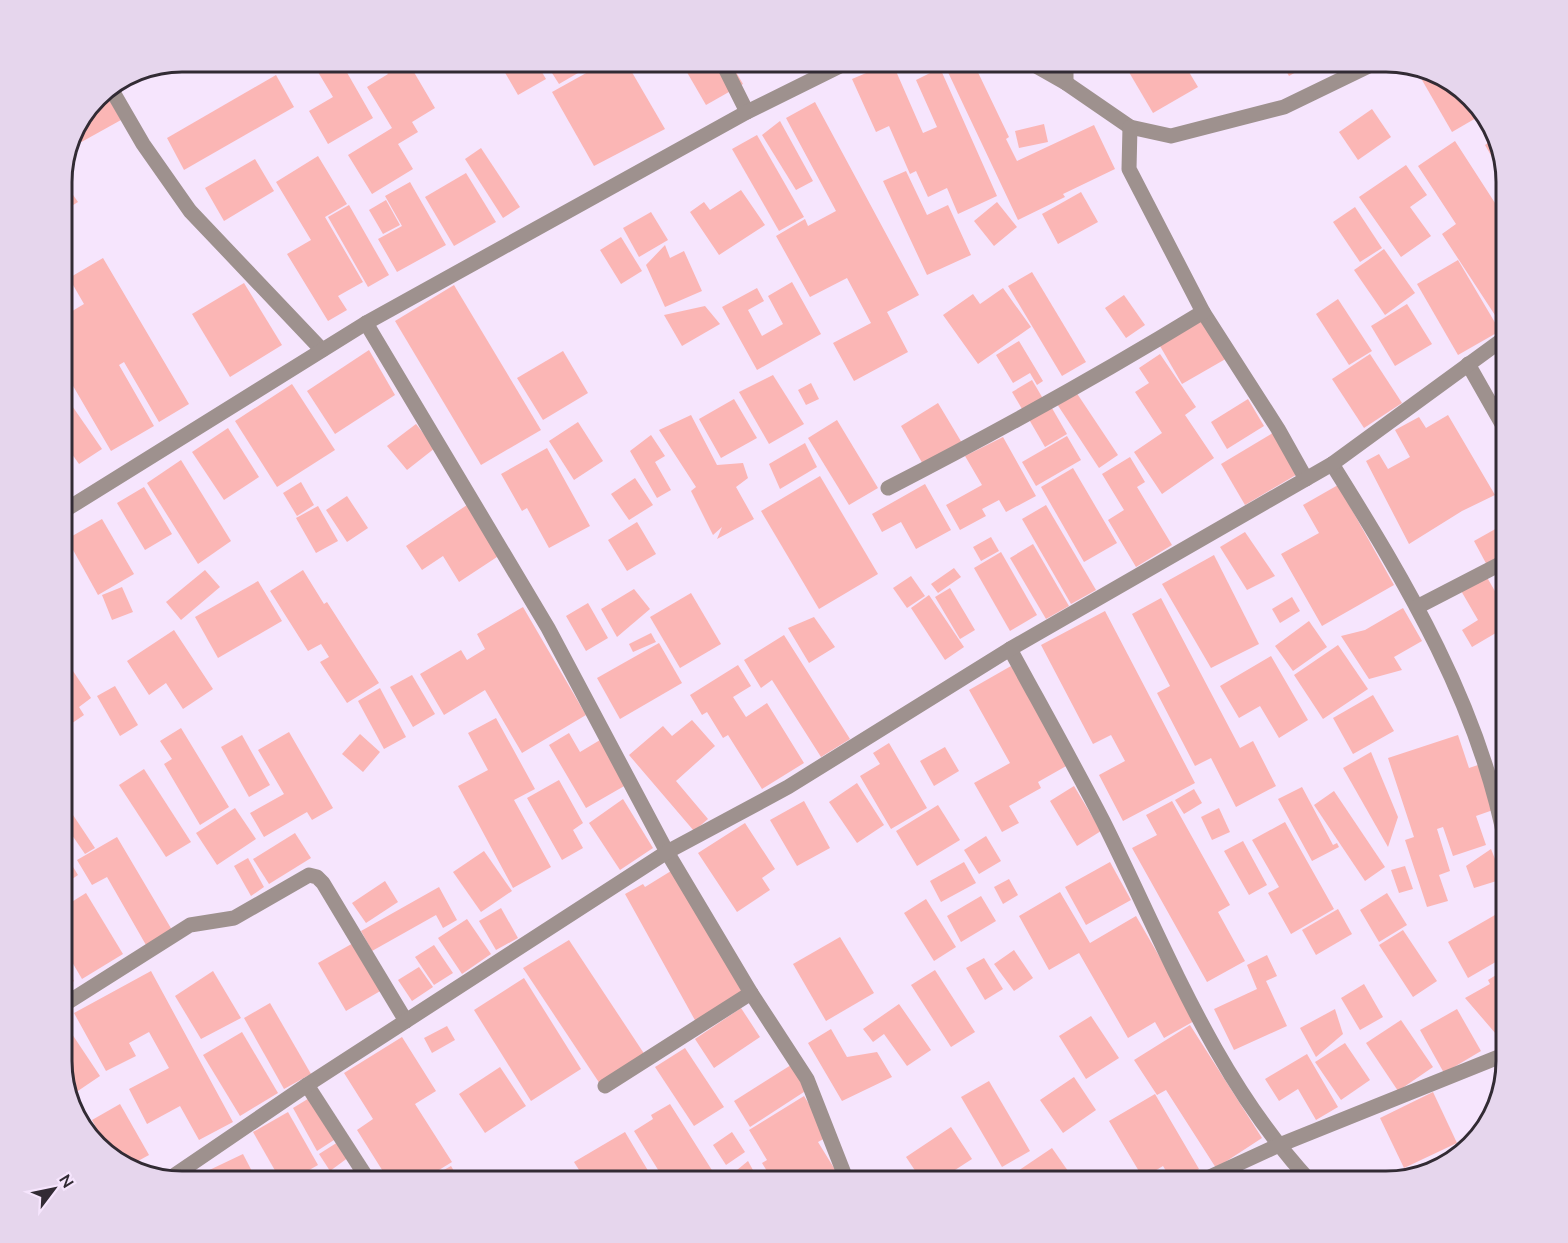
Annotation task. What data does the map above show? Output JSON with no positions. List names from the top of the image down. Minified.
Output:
{"north":"top right"}
